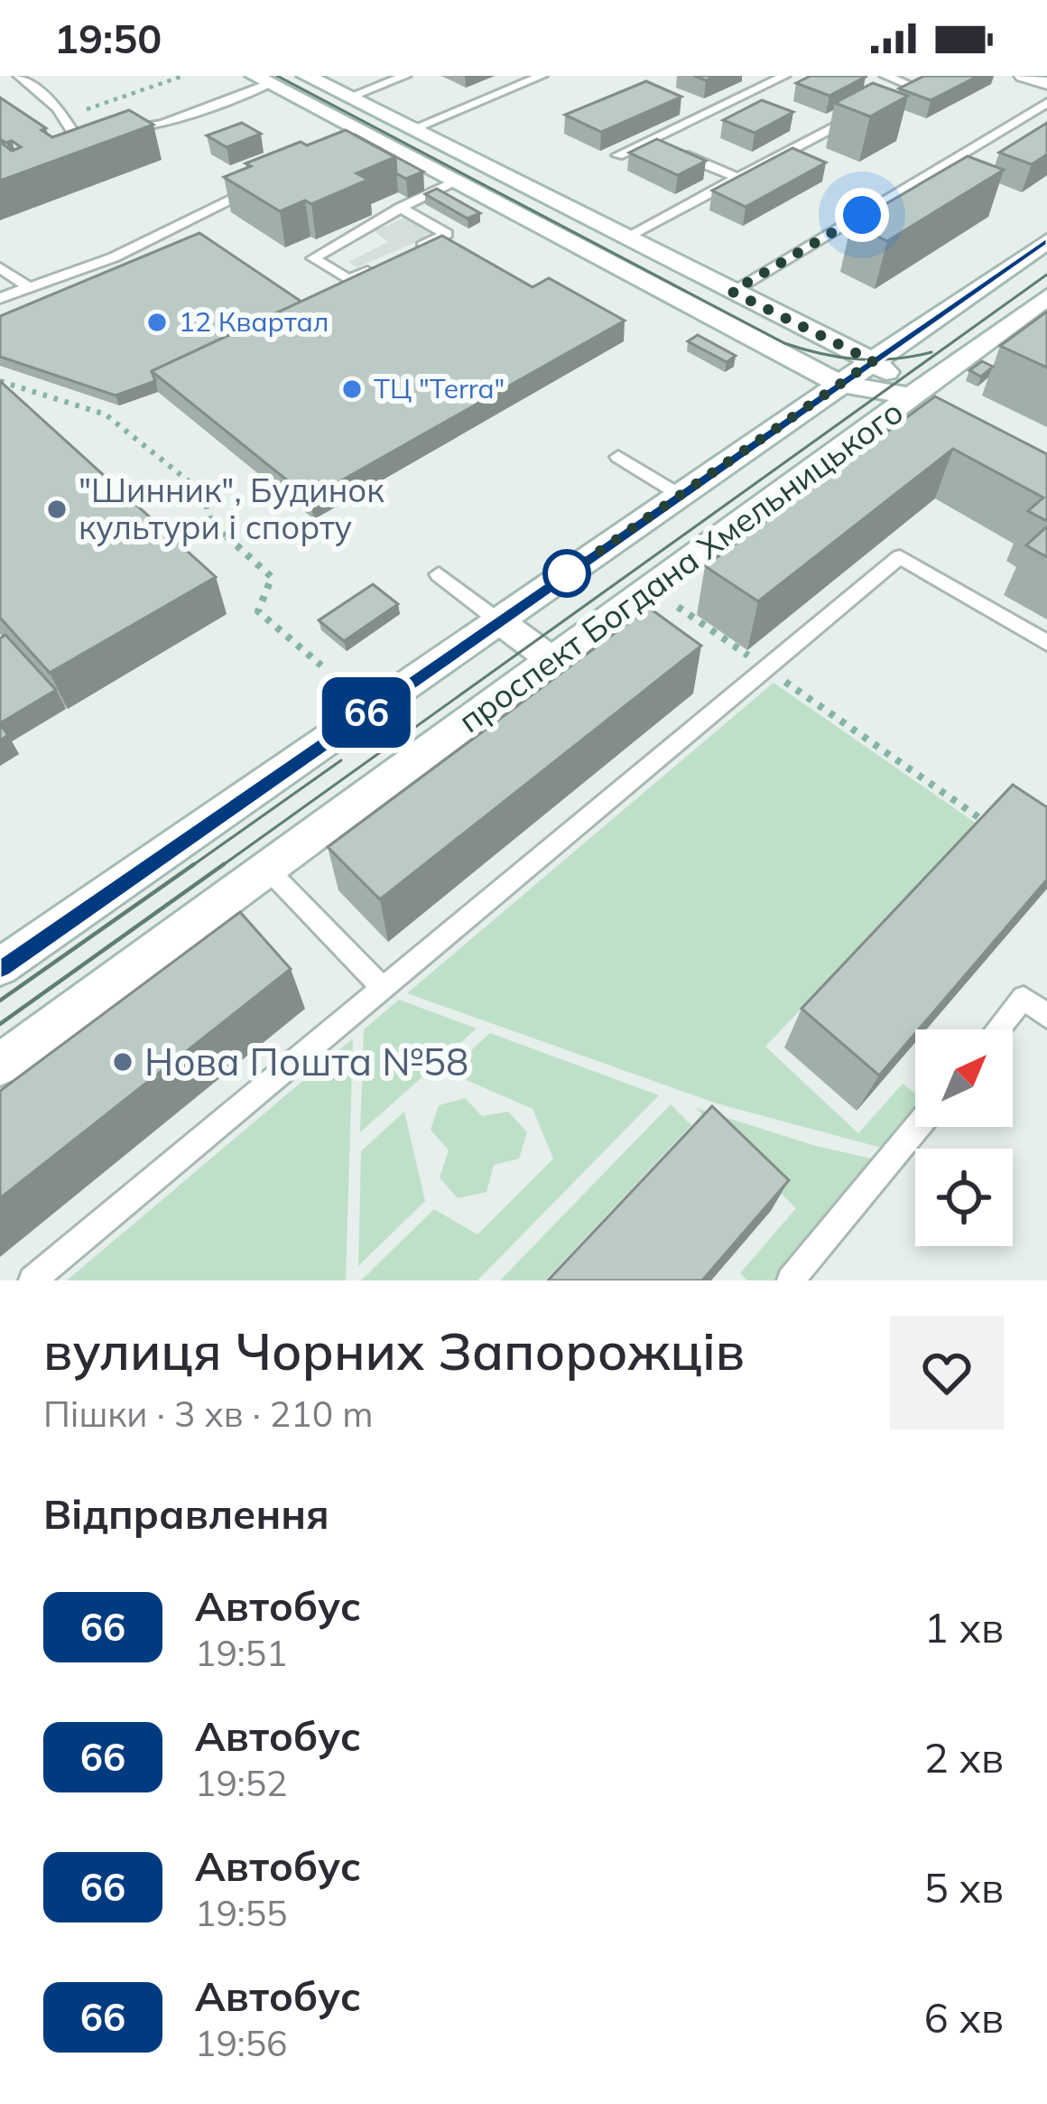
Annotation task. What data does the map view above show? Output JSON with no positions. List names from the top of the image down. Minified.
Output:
{"streets":{"main road":["проспект Богдана Хмельницького"]},"places":["12 Квартал","ТЦ \"Terra\"","\"Шинник\", Будинок культури і спорту","Нова Пошта №58"],"lines":["bus line 66"],"north":"top right","page":{"status":"19:50","on_map":"66","heading":[["вулиця Чорних Запорожців","Пішки · 3 хв · 210 m"],"Відправлення"],"list":[{"mark":"66","name":"Автобус","note":"19:51","value":"1 хв"},{"mark":"66","name":"Автобус","note":"19:52","value":"2 хв"},{"mark":"66","name":"Автобус","note":"19:55","value":"5 хв"},{"mark":"66","name":"Автобус","note":"19:56","value":"6 хв"}]}}
